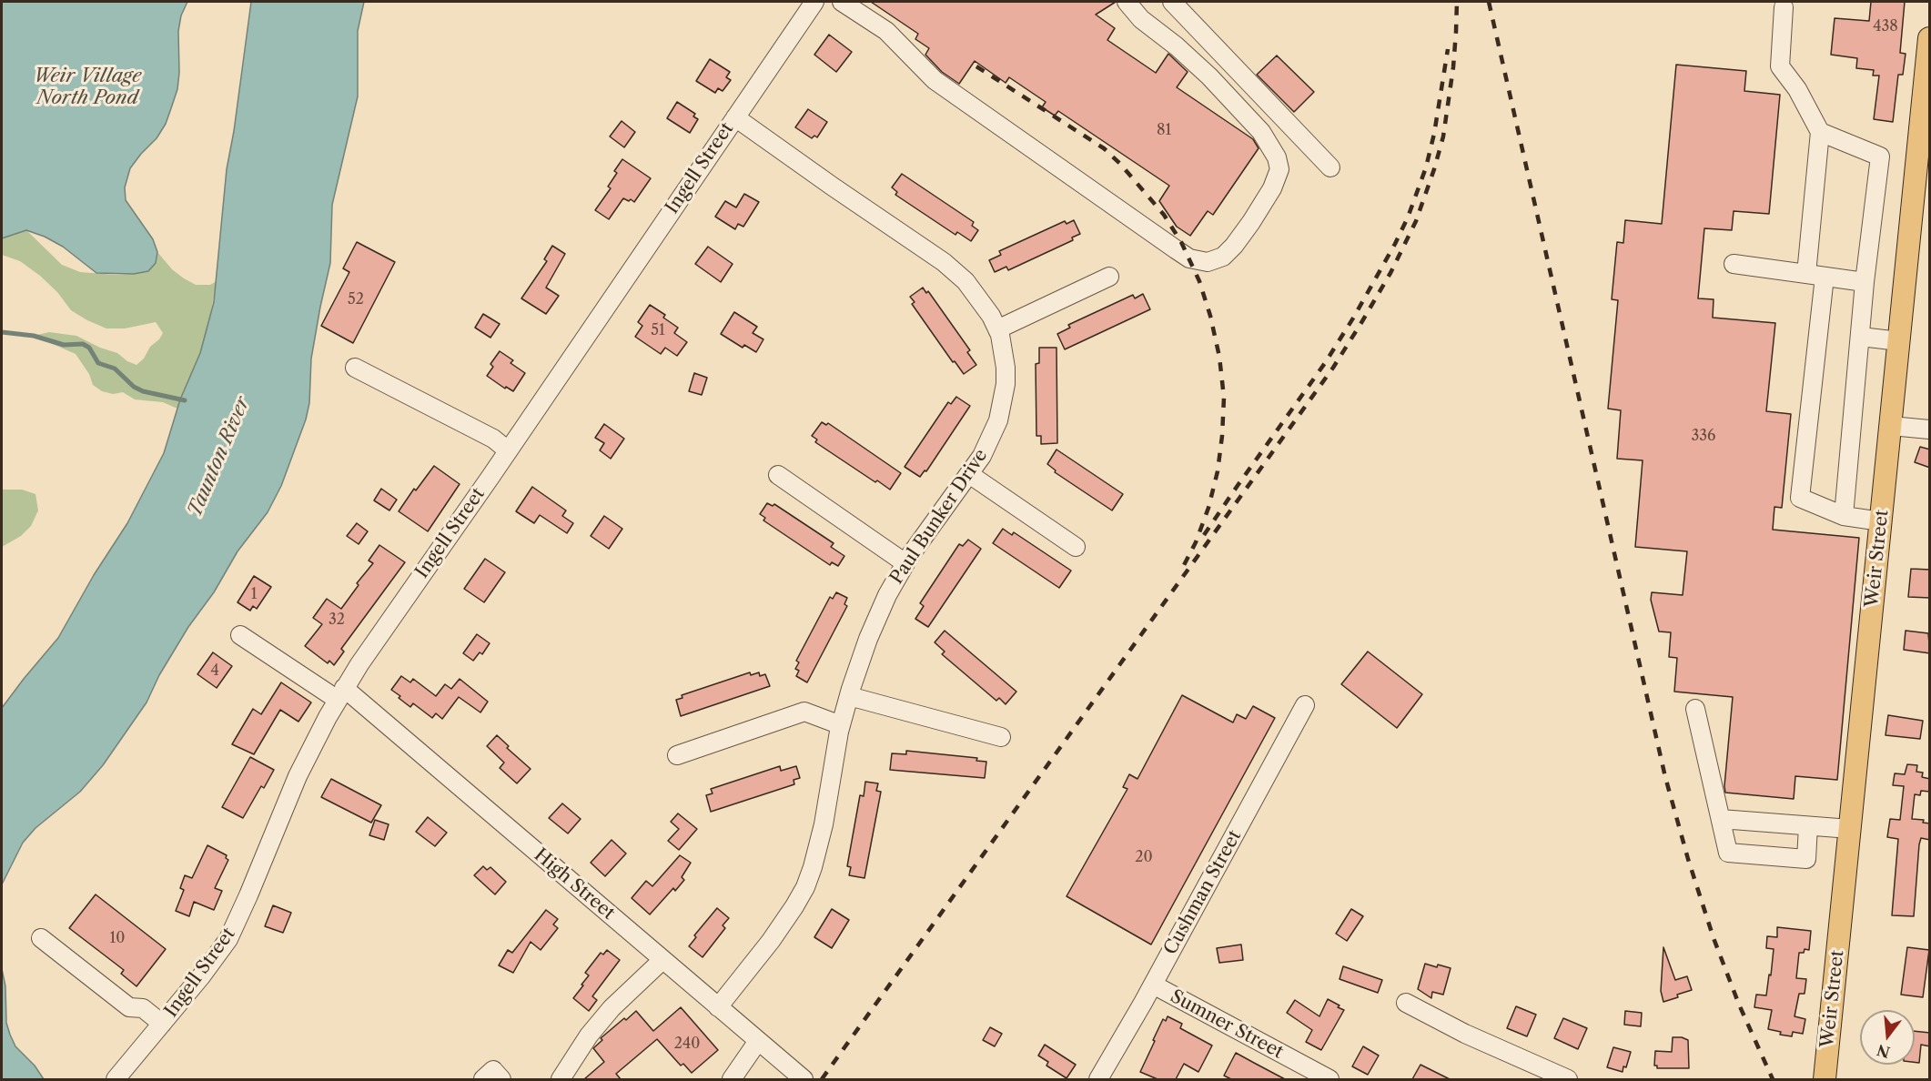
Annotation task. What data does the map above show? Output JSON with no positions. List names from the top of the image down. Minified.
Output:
{"streets":{"main road":["Weir Street"],"street":["Ingell Street","Paul Bunker Drive","High Street","Cushman Street","Sumner Street"]},"crossings":[["Ingell Street","Paul Bunker Drive"],["Ingell Street","High Street"],["Paul Bunker Drive","High Street"],["Cushman Street","Sumner Street"]],"water":["Weir Village North Pond","Taunton River"],"house_numbers":["438","81","52","51","336","1","32","4","20","10","240"],"north":"bottom"}
